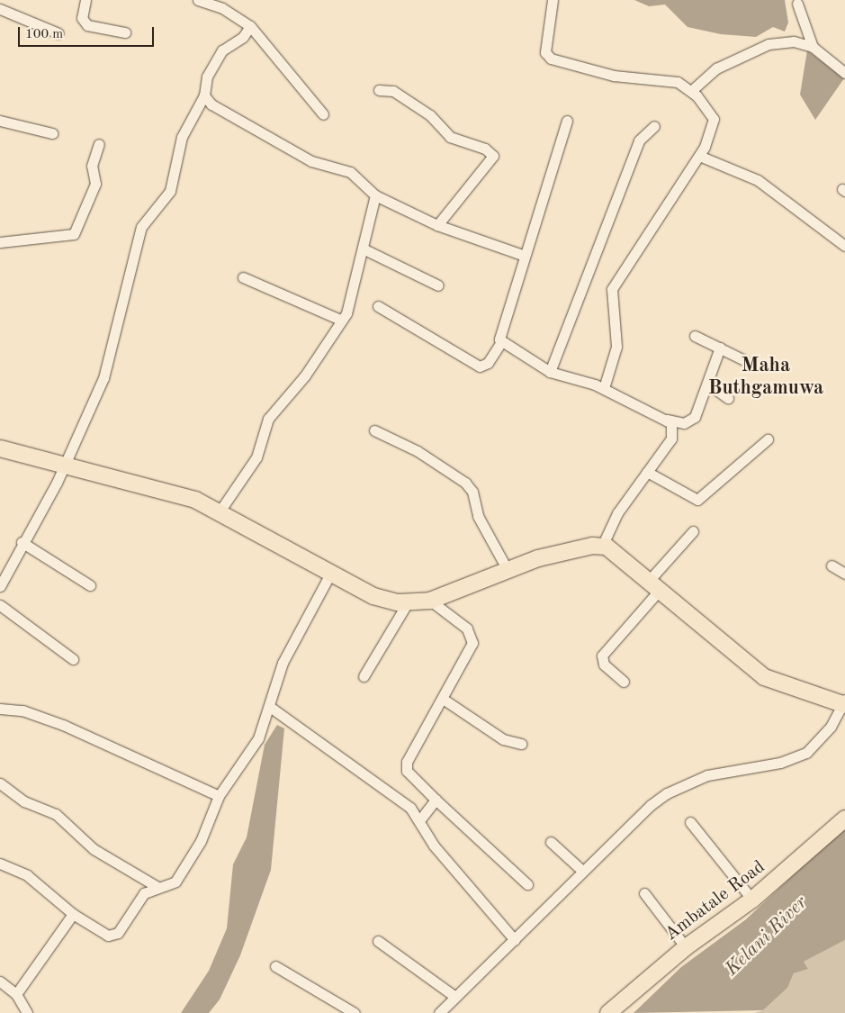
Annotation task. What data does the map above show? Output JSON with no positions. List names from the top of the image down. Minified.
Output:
{"streets":{"main road":["Ambatale Road"]},"districts":["Maha Buthgamuwa"],"water":["Kelani River"],"scale_bar":"100 m"}
